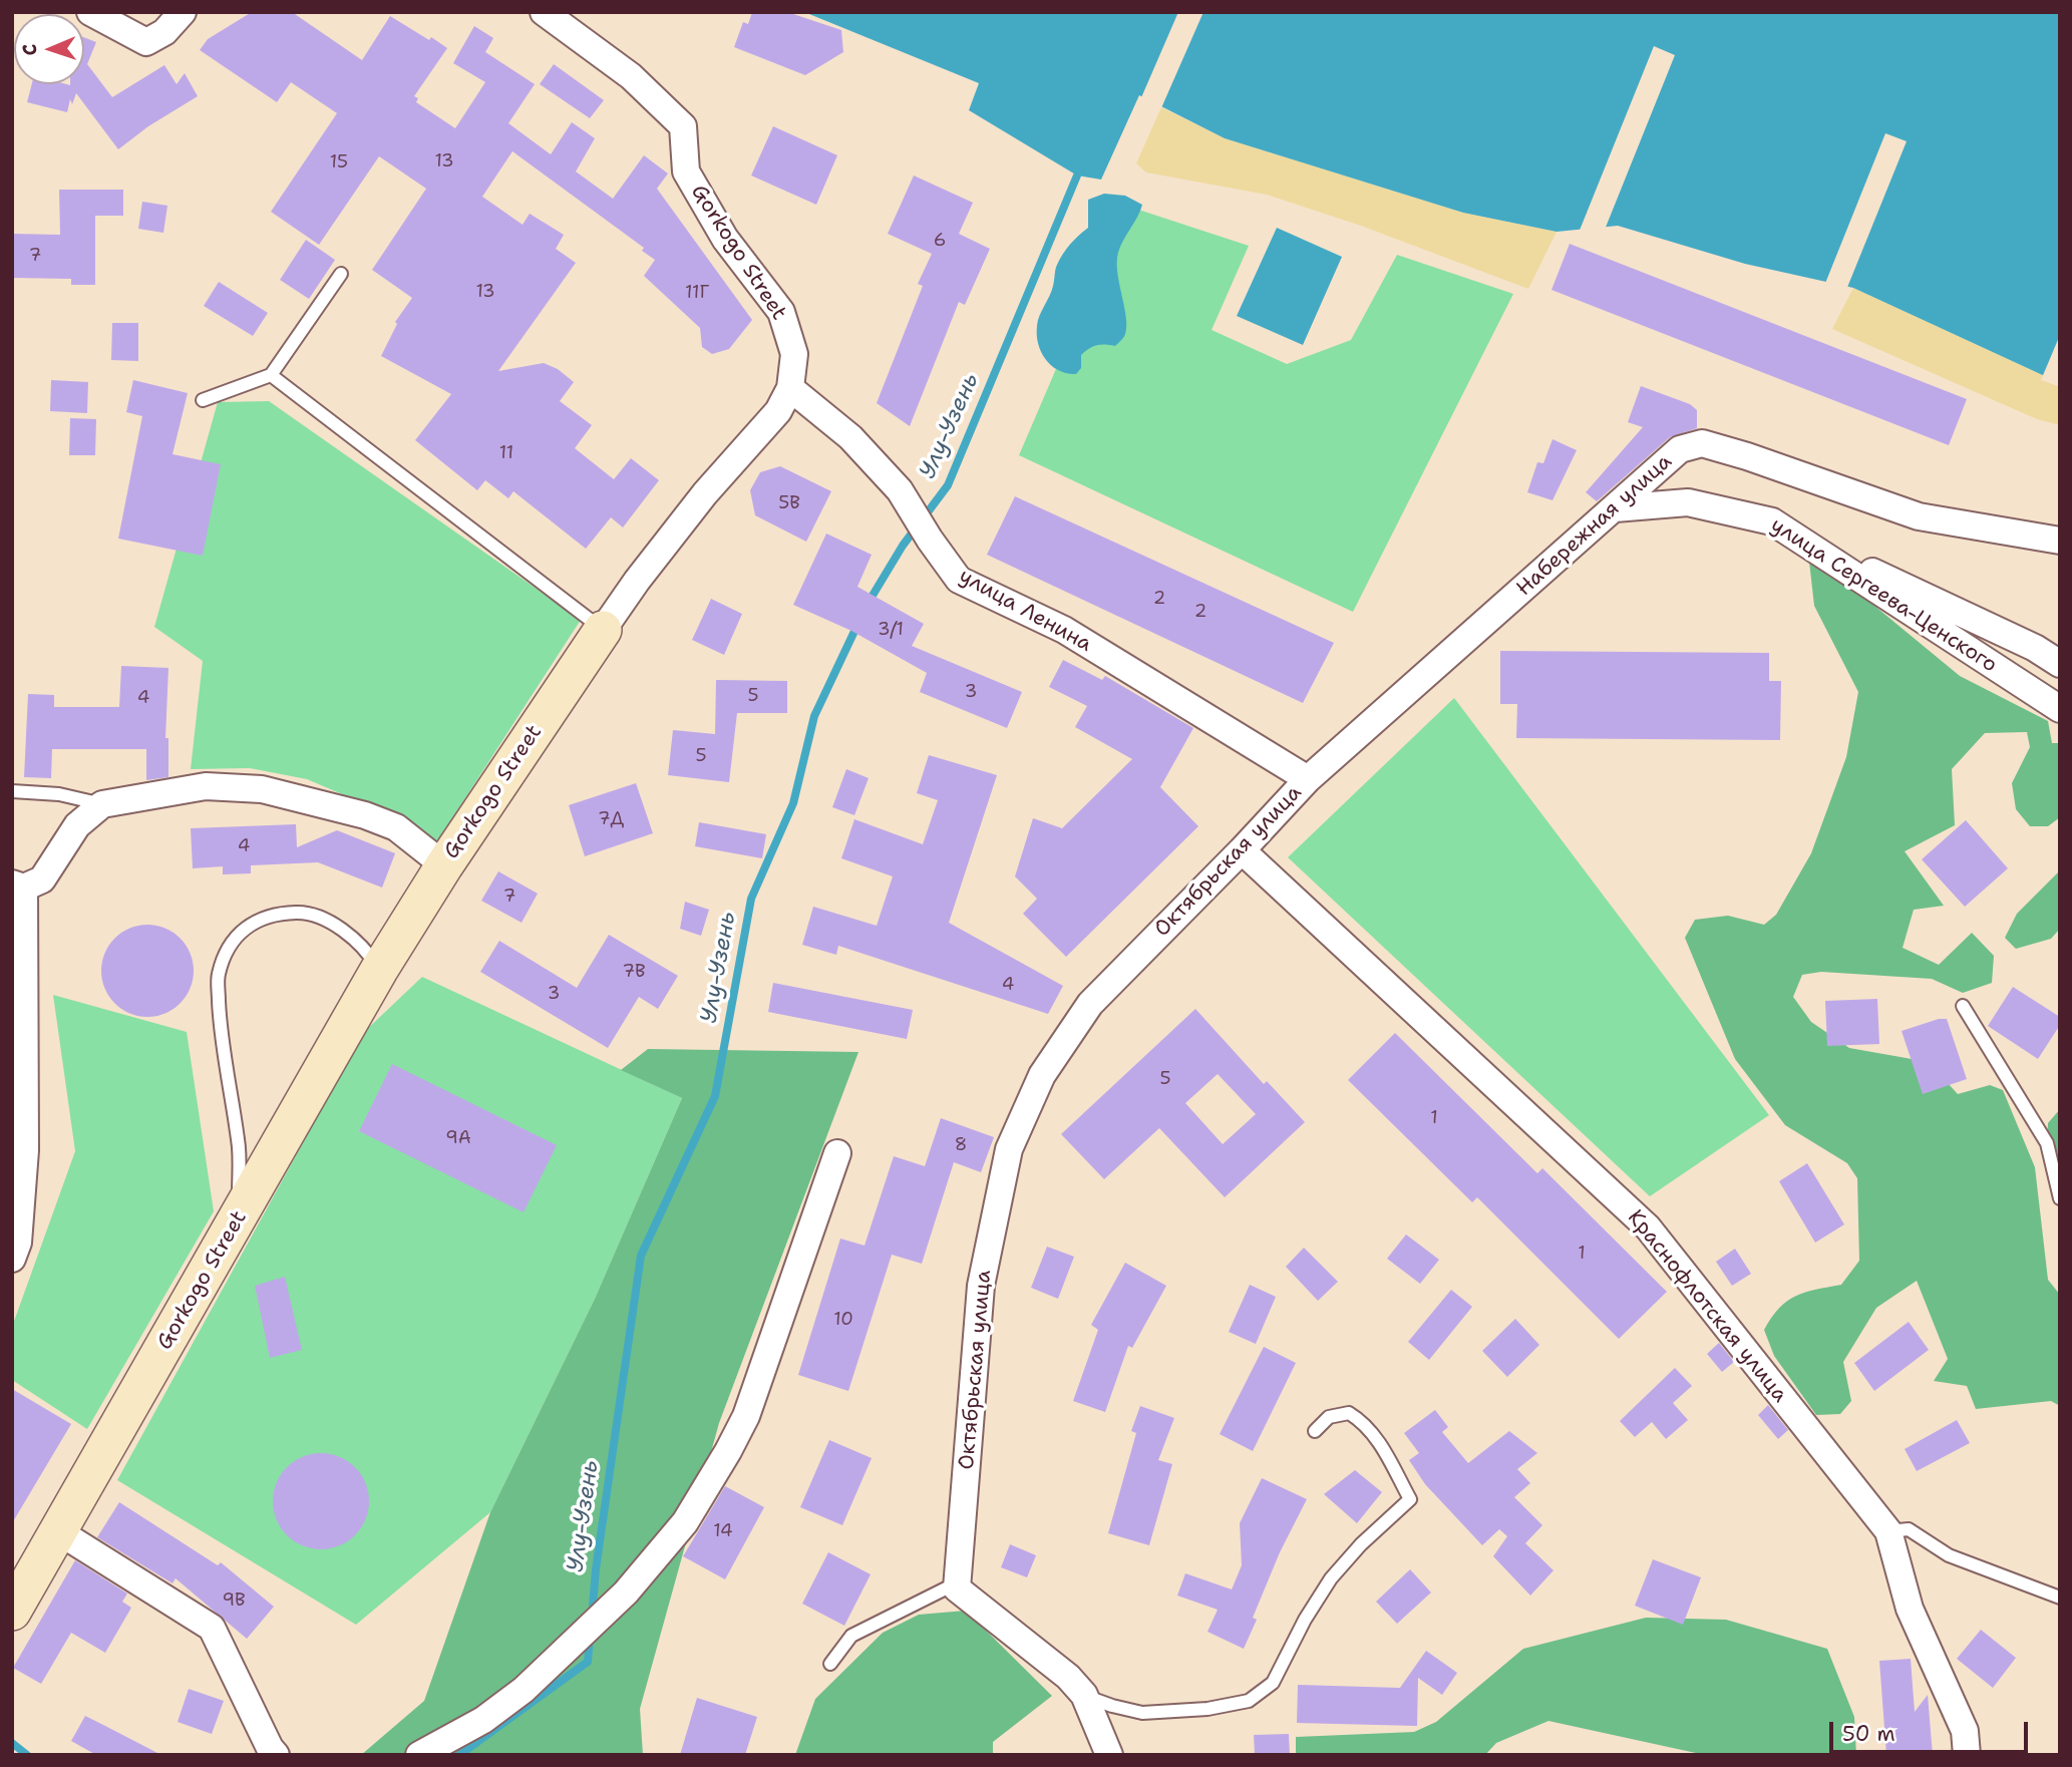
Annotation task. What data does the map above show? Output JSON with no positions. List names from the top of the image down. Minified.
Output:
{"streets":{"main road":["Gorkogo Street"],"street":["Набережная улица","улица Сергеева-Ценского","улица Ленина","Октябрьская улица","Краснофлотская улица"]},"crossings":[["Gorkogo Street","улица Ленина"],["Набережная улица","улица Сергеева-Ценского"],["Набережная улица","улица Ленина"],["Набережная улица","Октябрьская улица"],["улица Ленина","Октябрьская улица"],["Октябрьская улица","Краснофлотская улица"]],"water":["Улу-Узень"],"house_numbers":["13","15","6","7","13","11Г","11","5В","2","2","3/1","3","5","4","5","7Д","4","7","7В","4","3","5","1","9А","8","1","10","14","9В"],"scale_bar":"50 m","north":"left"}
